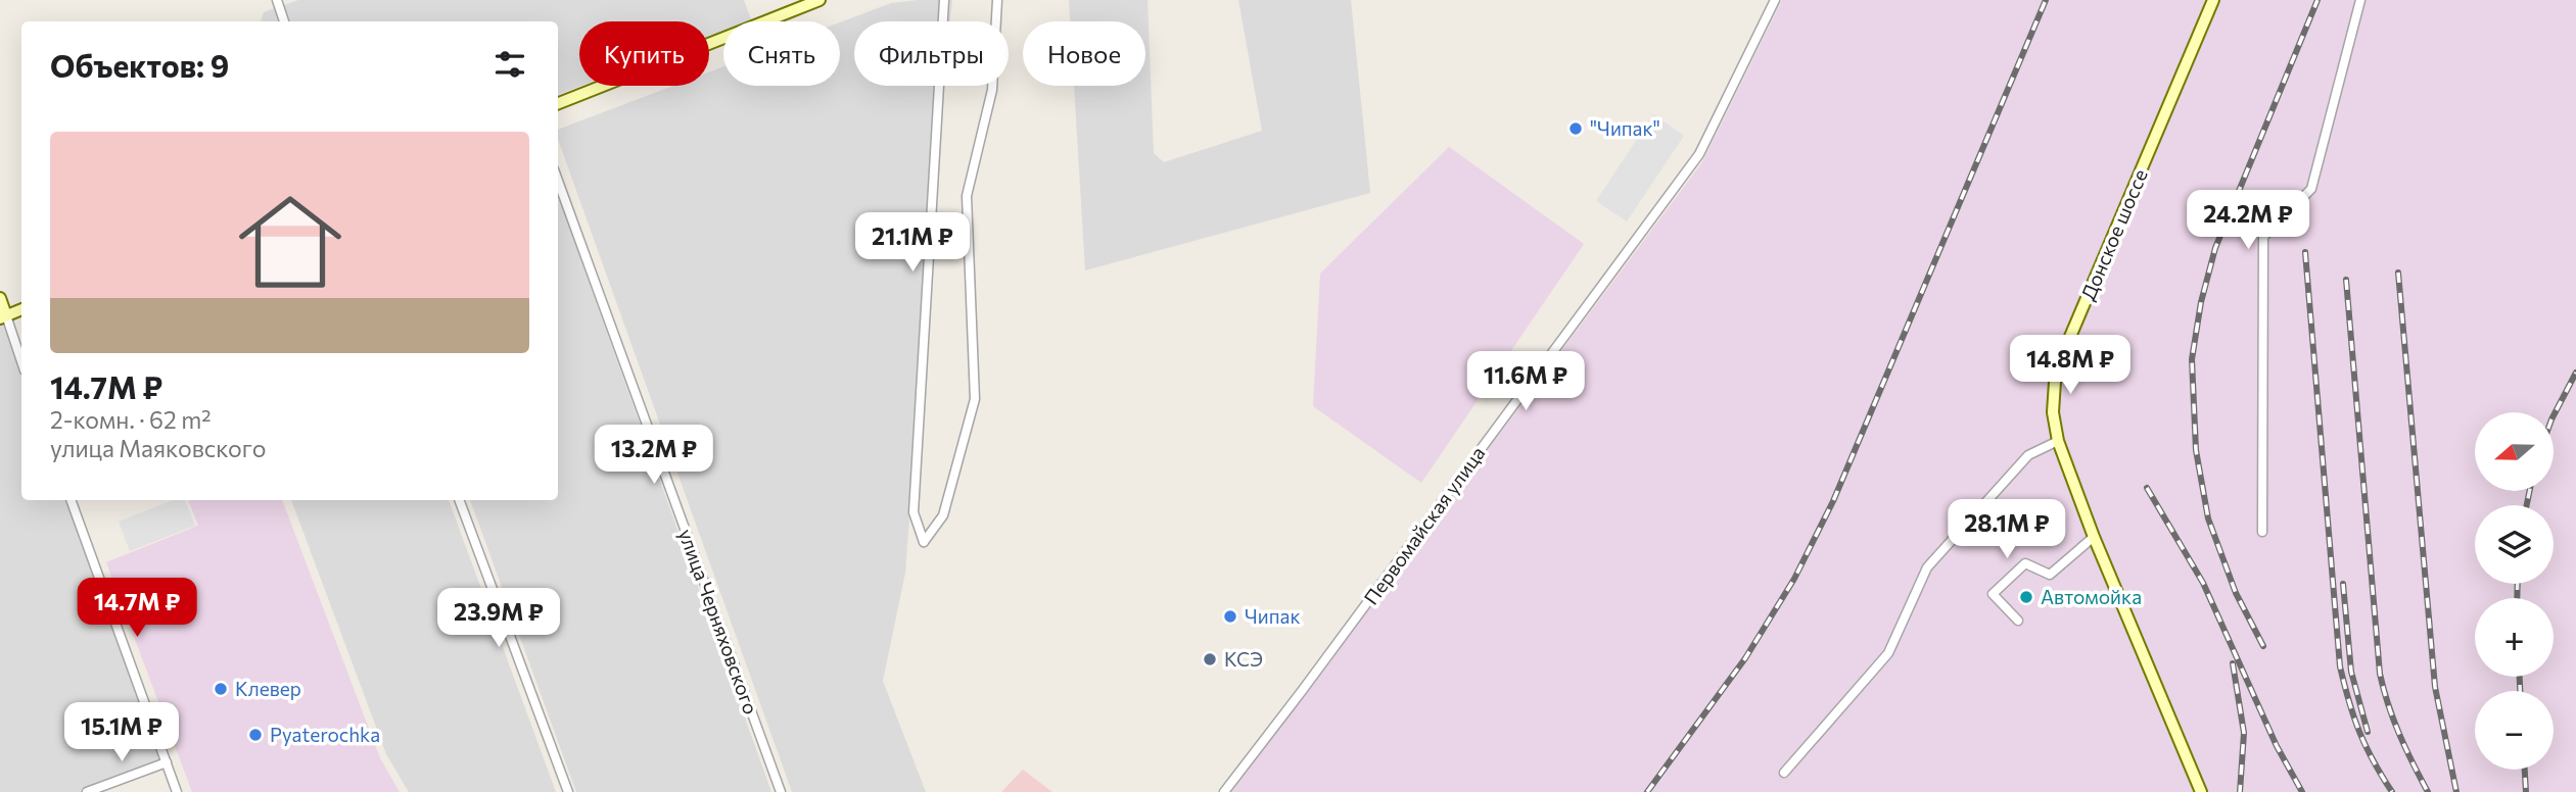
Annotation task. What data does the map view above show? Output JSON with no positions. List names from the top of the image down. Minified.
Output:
{"streets":{"main road":["Донское шоссе"],"street":["Первомайская улица","улица Черняховского"]},"places":["\"Чипак\"","Автомойка","Чипак","КСЭ","Клевер","Pyaterochka"],"north":"left","page":{"chip":["Купить","Снять","Фильтры","Новое"],"heading":"Объектов: 9","list":[{"name":"14.7M ₽","note":"2-комн. · 62 m² · улица Маяковского"}],"price":["24.2M ₽","21.1M ₽","14.8M ₽","11.6M ₽","13.2M ₽","28.1M ₽","14.7M ₽","23.9M ₽","15.1M ₽"],"map_buttons":["+","−"]}}
